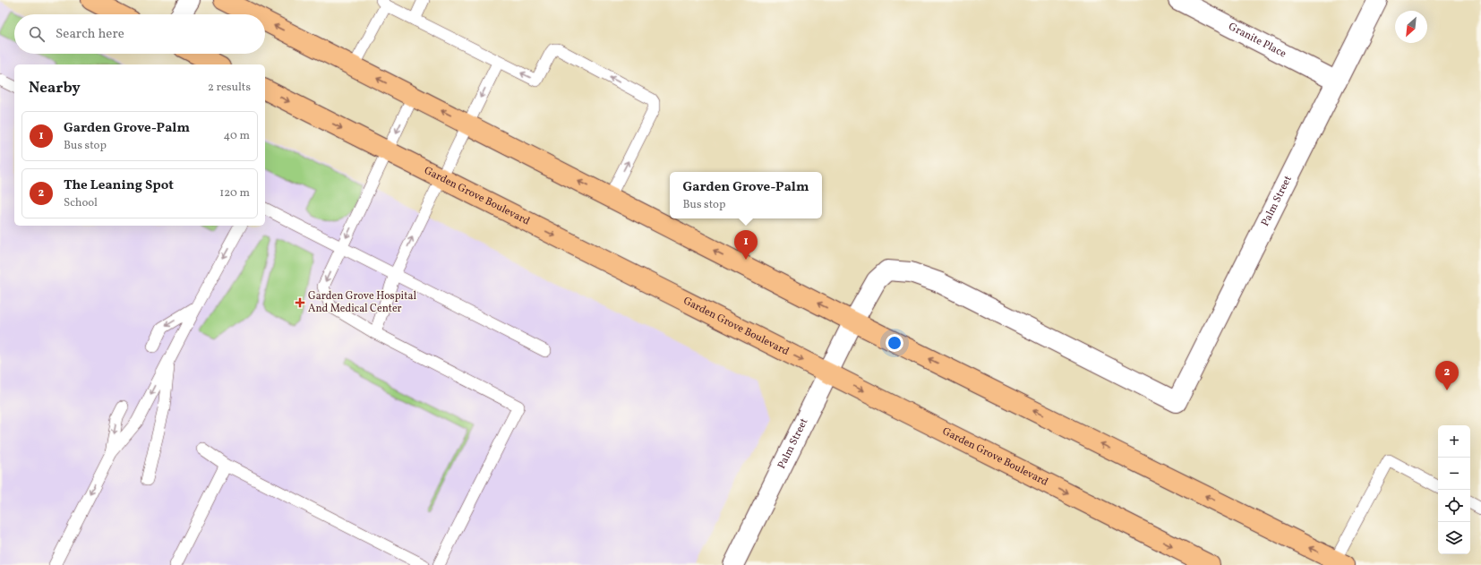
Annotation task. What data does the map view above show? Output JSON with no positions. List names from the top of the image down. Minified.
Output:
{"streets":{"main road":["Garden Grove Boulevard"],"street":["Granite Place","Palm Street"]},"crossings":[["Granite Place","Palm Street"],["Garden Grove Boulevard","Palm Street"]],"places":{"health":["Garden Grove Hospital And Medical Center"]},"north":"bottom left","page":{"search":"Search here","heading":["Nearby","2 results"],"list":[{"mark":"1","name":"Garden Grove-Palm","note":"Bus stop","value":"40 m"},{"mark":"2","name":"The Leaning Spot","note":"School","value":"120 m"}],"popup":["Garden Grove-Palm","Bus stop"],"pins":["1","2"],"map_buttons":["+","−"]}}
